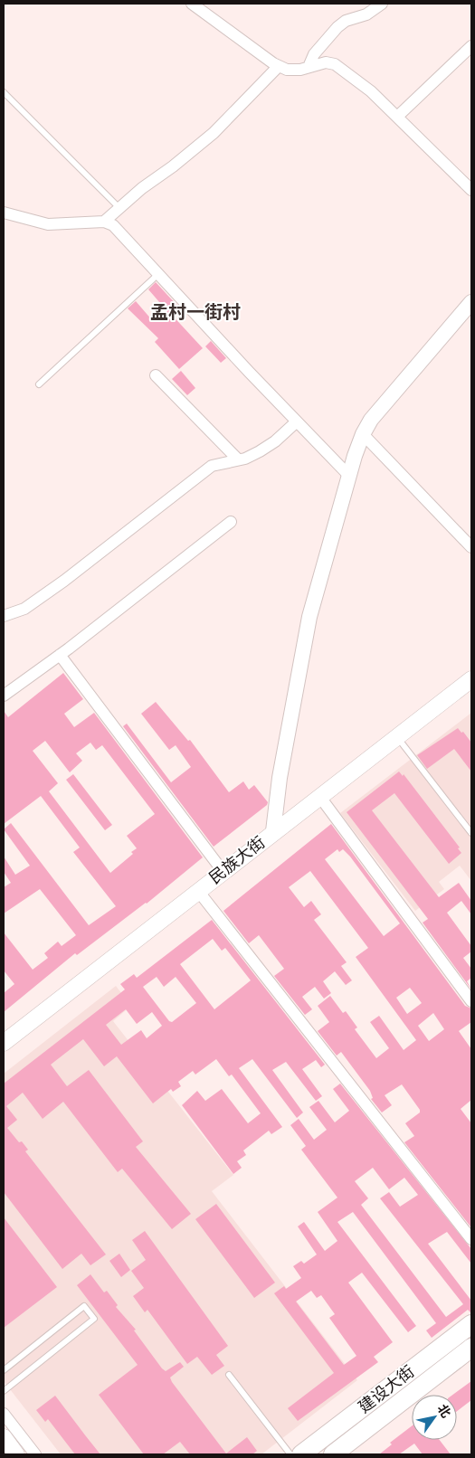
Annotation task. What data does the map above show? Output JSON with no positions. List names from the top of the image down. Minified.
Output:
{"streets":{"main road":["民族大街","建设大街"]},"districts":["孟村一街村"],"north":"top right"}
